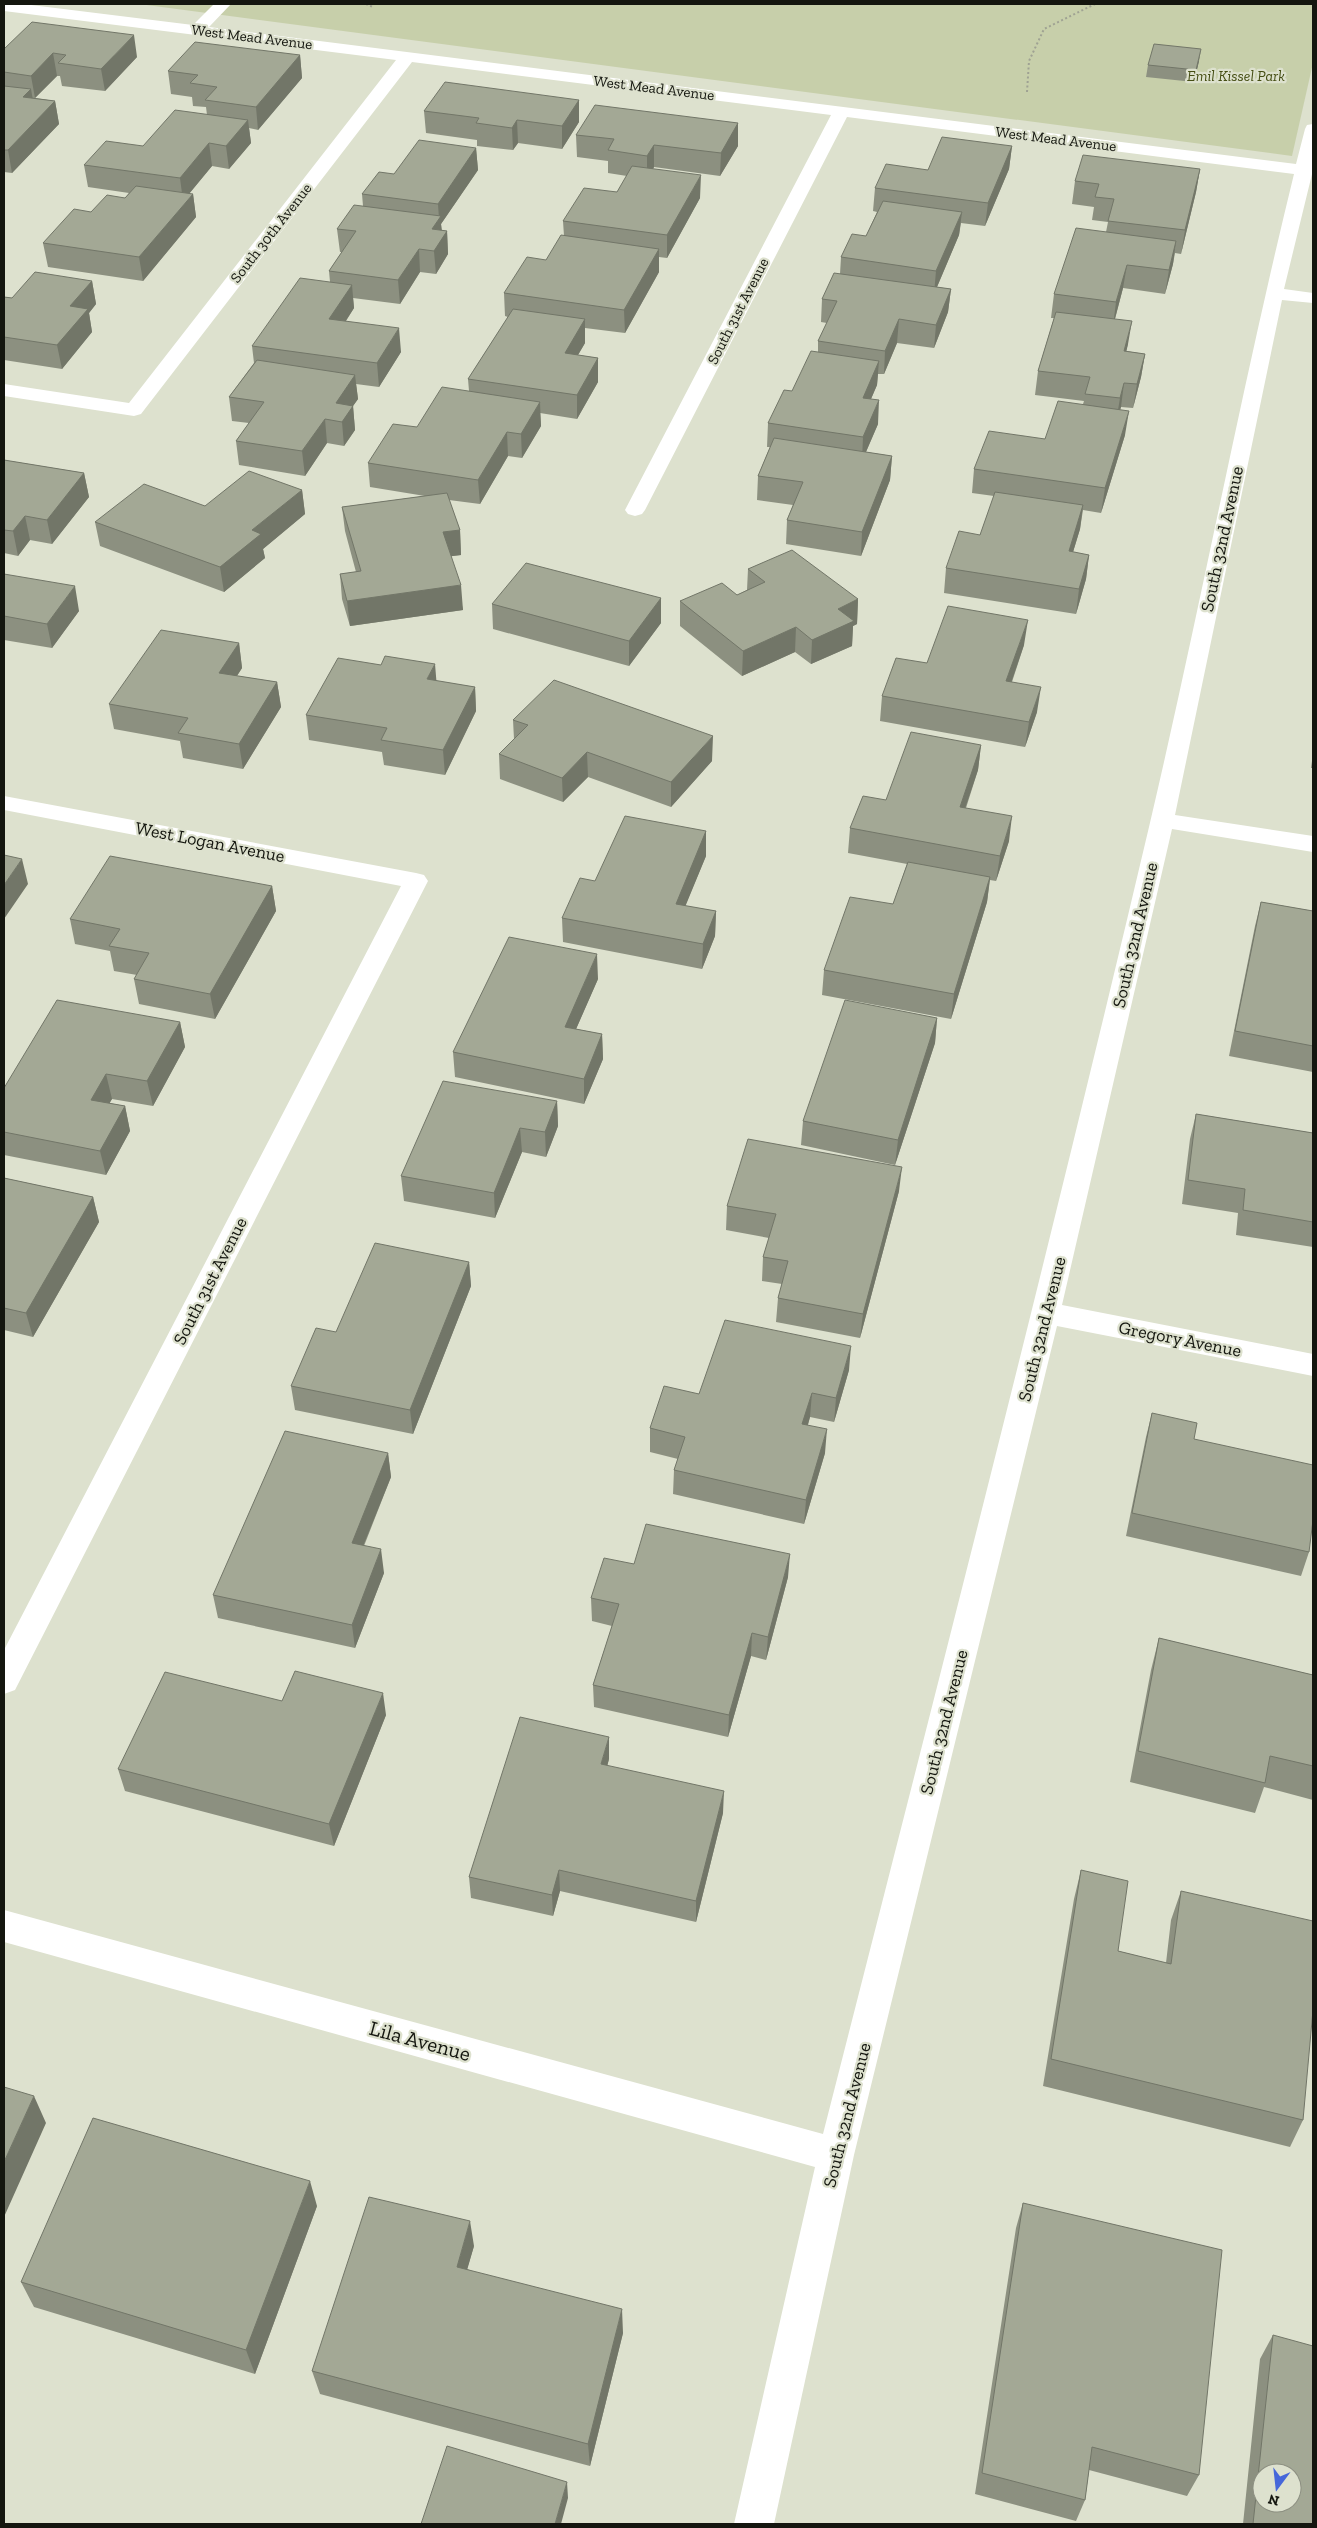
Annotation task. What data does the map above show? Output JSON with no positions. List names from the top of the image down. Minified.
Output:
{"streets":{"street":["West Mead Avenue","South 30th Avenue","South 31st Avenue","South 32nd Avenue","West Logan Avenue","Gregory Avenue","Lila Avenue"]},"crossings":[["West Mead Avenue","South 30th Avenue"],["West Mead Avenue","South 31st Avenue"],["West Mead Avenue","South 32nd Avenue"],["South 31st Avenue","West Logan Avenue"],["South 32nd Avenue","Gregory Avenue"],["South 32nd Avenue","Lila Avenue"]],"parks":["Emil Kissel Park"],"north":"bottom"}
